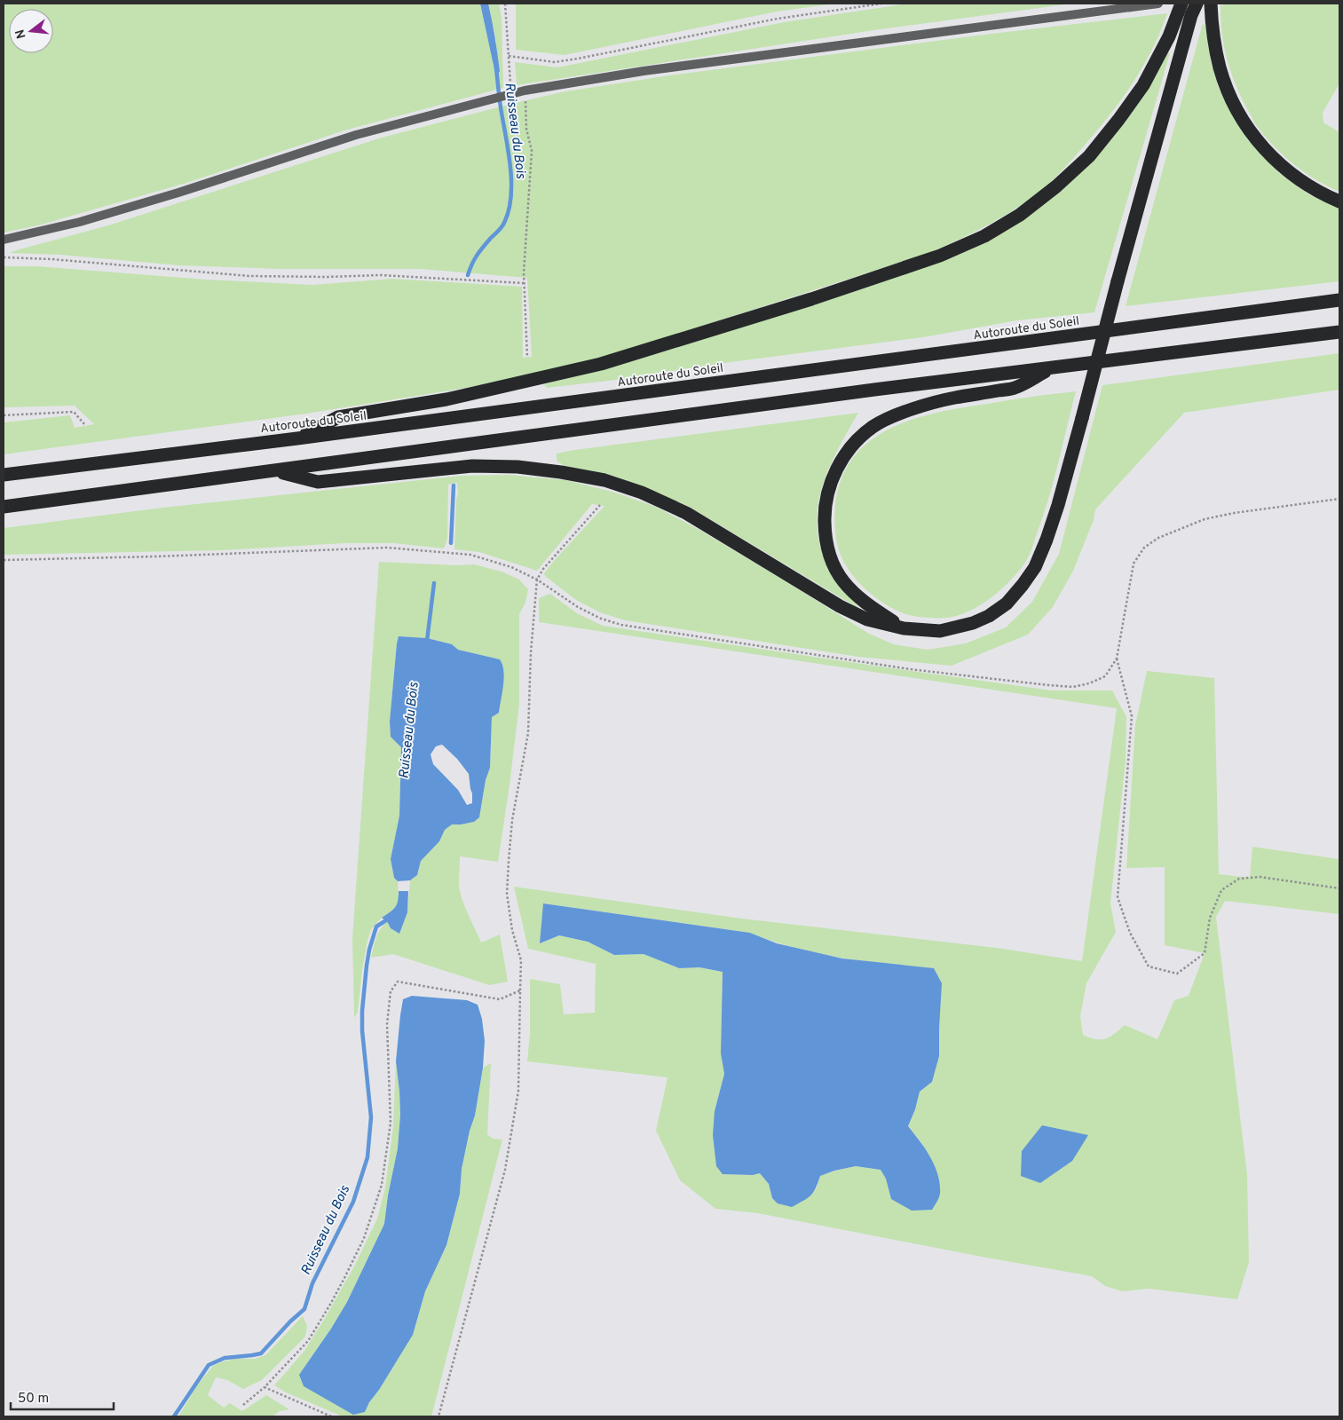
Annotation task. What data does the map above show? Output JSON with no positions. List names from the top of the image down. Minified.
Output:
{"streets":{"highway":["Autoroute du Soleil"]},"water":["Ruisseau du Bois"],"scale_bar":"50 m","north":"left"}
